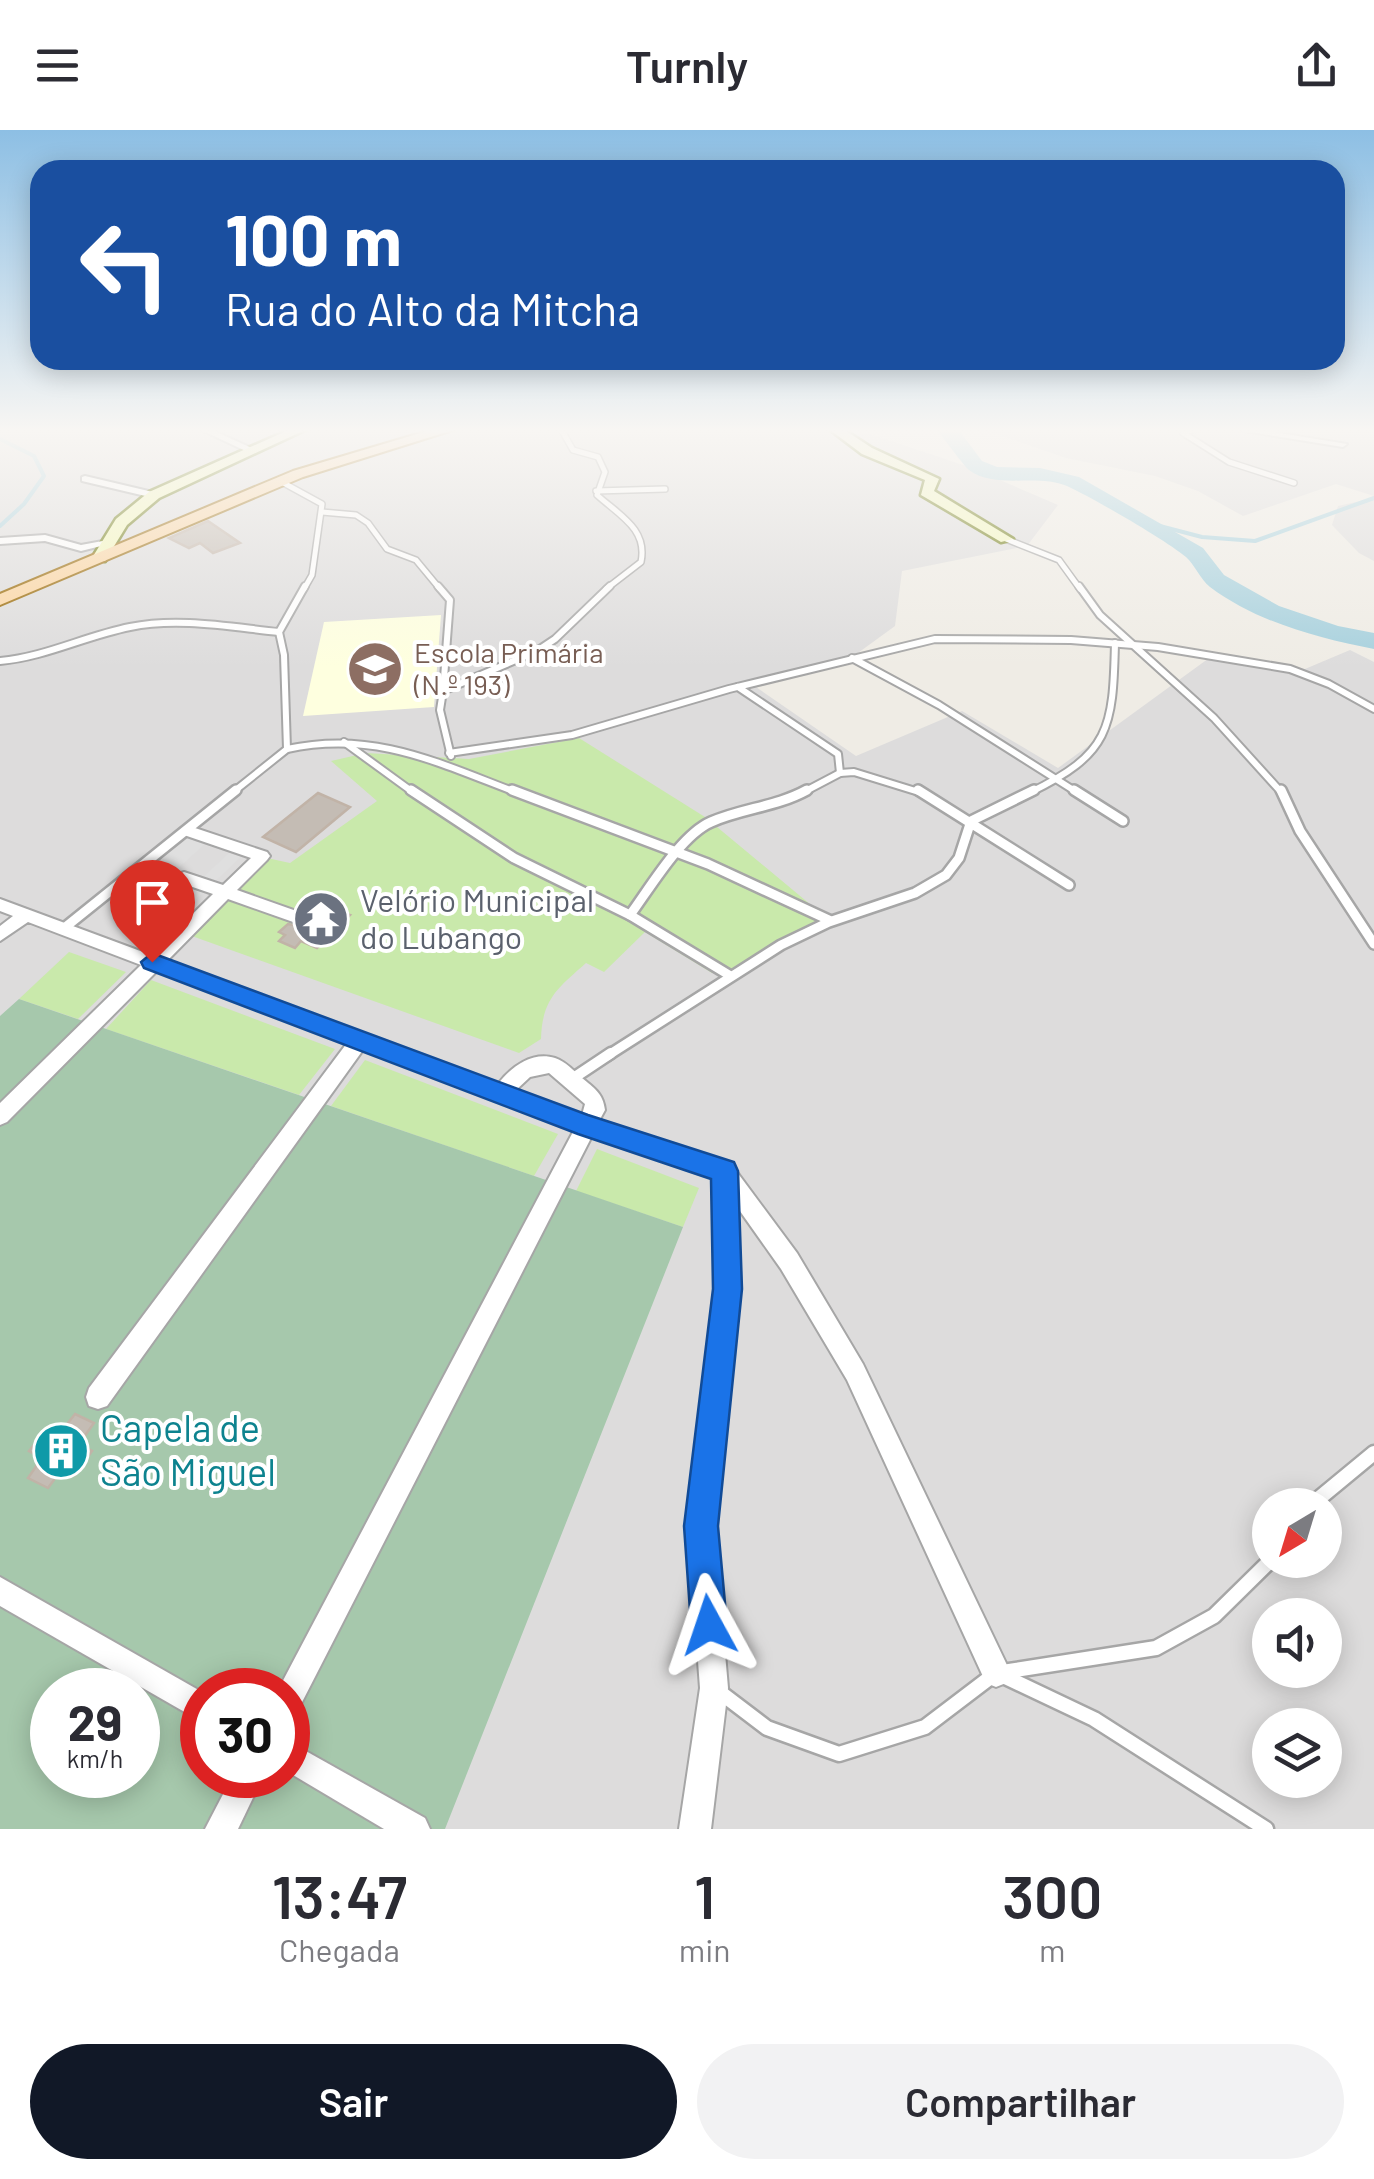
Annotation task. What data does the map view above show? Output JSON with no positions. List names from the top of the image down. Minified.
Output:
{"places":{"school or university":["Escola Primária (N.º 193)"],"temple":["Velório Municipal do Lubango"],"building":["Capela de São Miguel"]},"north":"bottom left","page":{"header":"Turnly","turn":["100 m","Rua do Alto da Mitcha"],"speed":"29 km/h","limit":"30","eta":["13:47","Chegada","1","min","300","m"],"buttons":["Sair","Compartilhar"]}}
